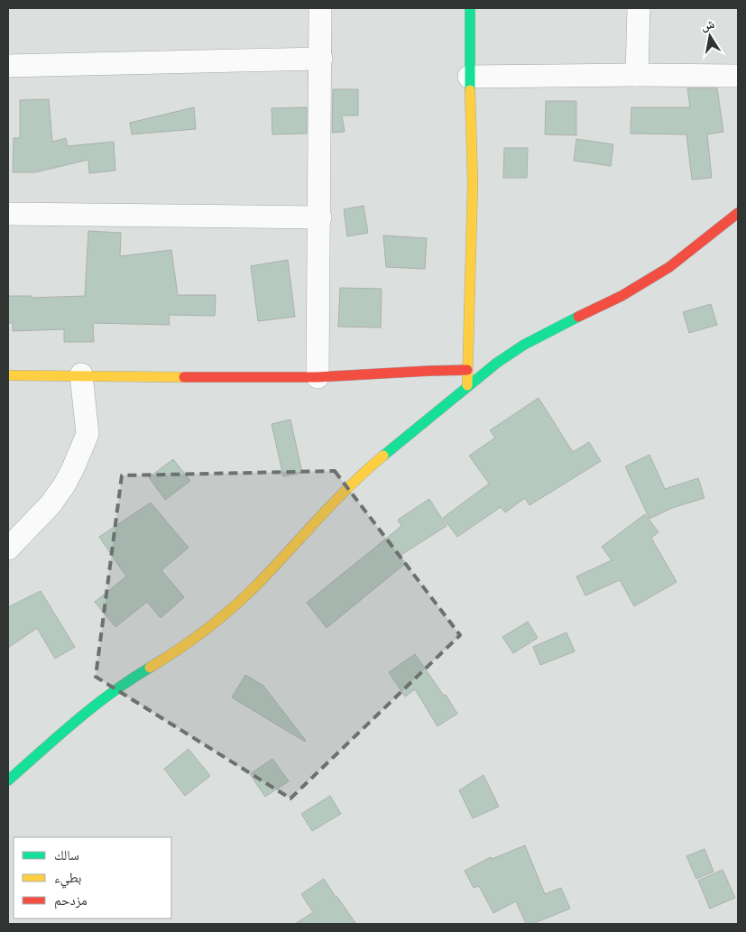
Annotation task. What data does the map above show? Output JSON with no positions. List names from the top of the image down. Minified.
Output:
{"legend":["سالك","بطيء","مزدحم"],"north":"top"}
